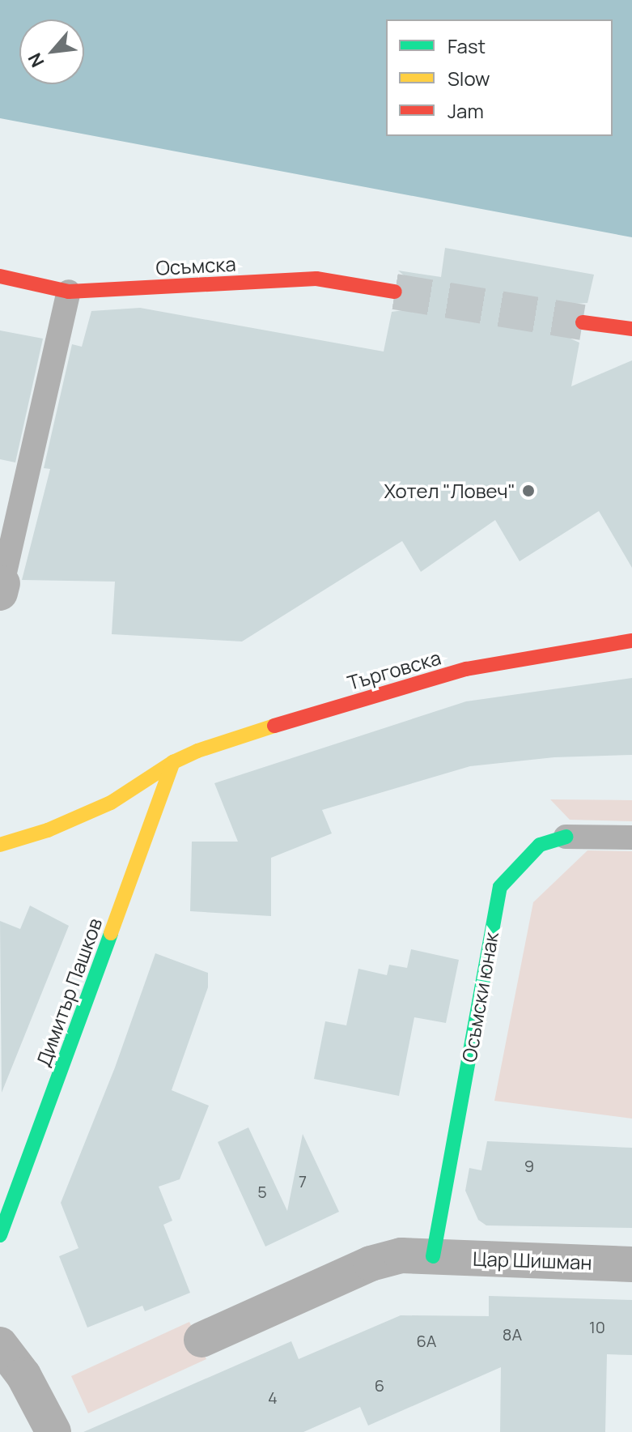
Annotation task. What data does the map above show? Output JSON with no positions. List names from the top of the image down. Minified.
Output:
{"streets":{"street":["Осъмска","Търговска","Димитър Пашков","Осъмски юнак","Цар Шишман"]},"crossings":[["Търговска","Димитър Пашков"],["Осъмски юнак","Цар Шишман"]],"places":["Хотел \"Ловеч\""],"house_numbers":["9","7","5","10","8А","6А","6","4"],"legend":["Fast","Slow","Jam"],"north":"bottom left"}
